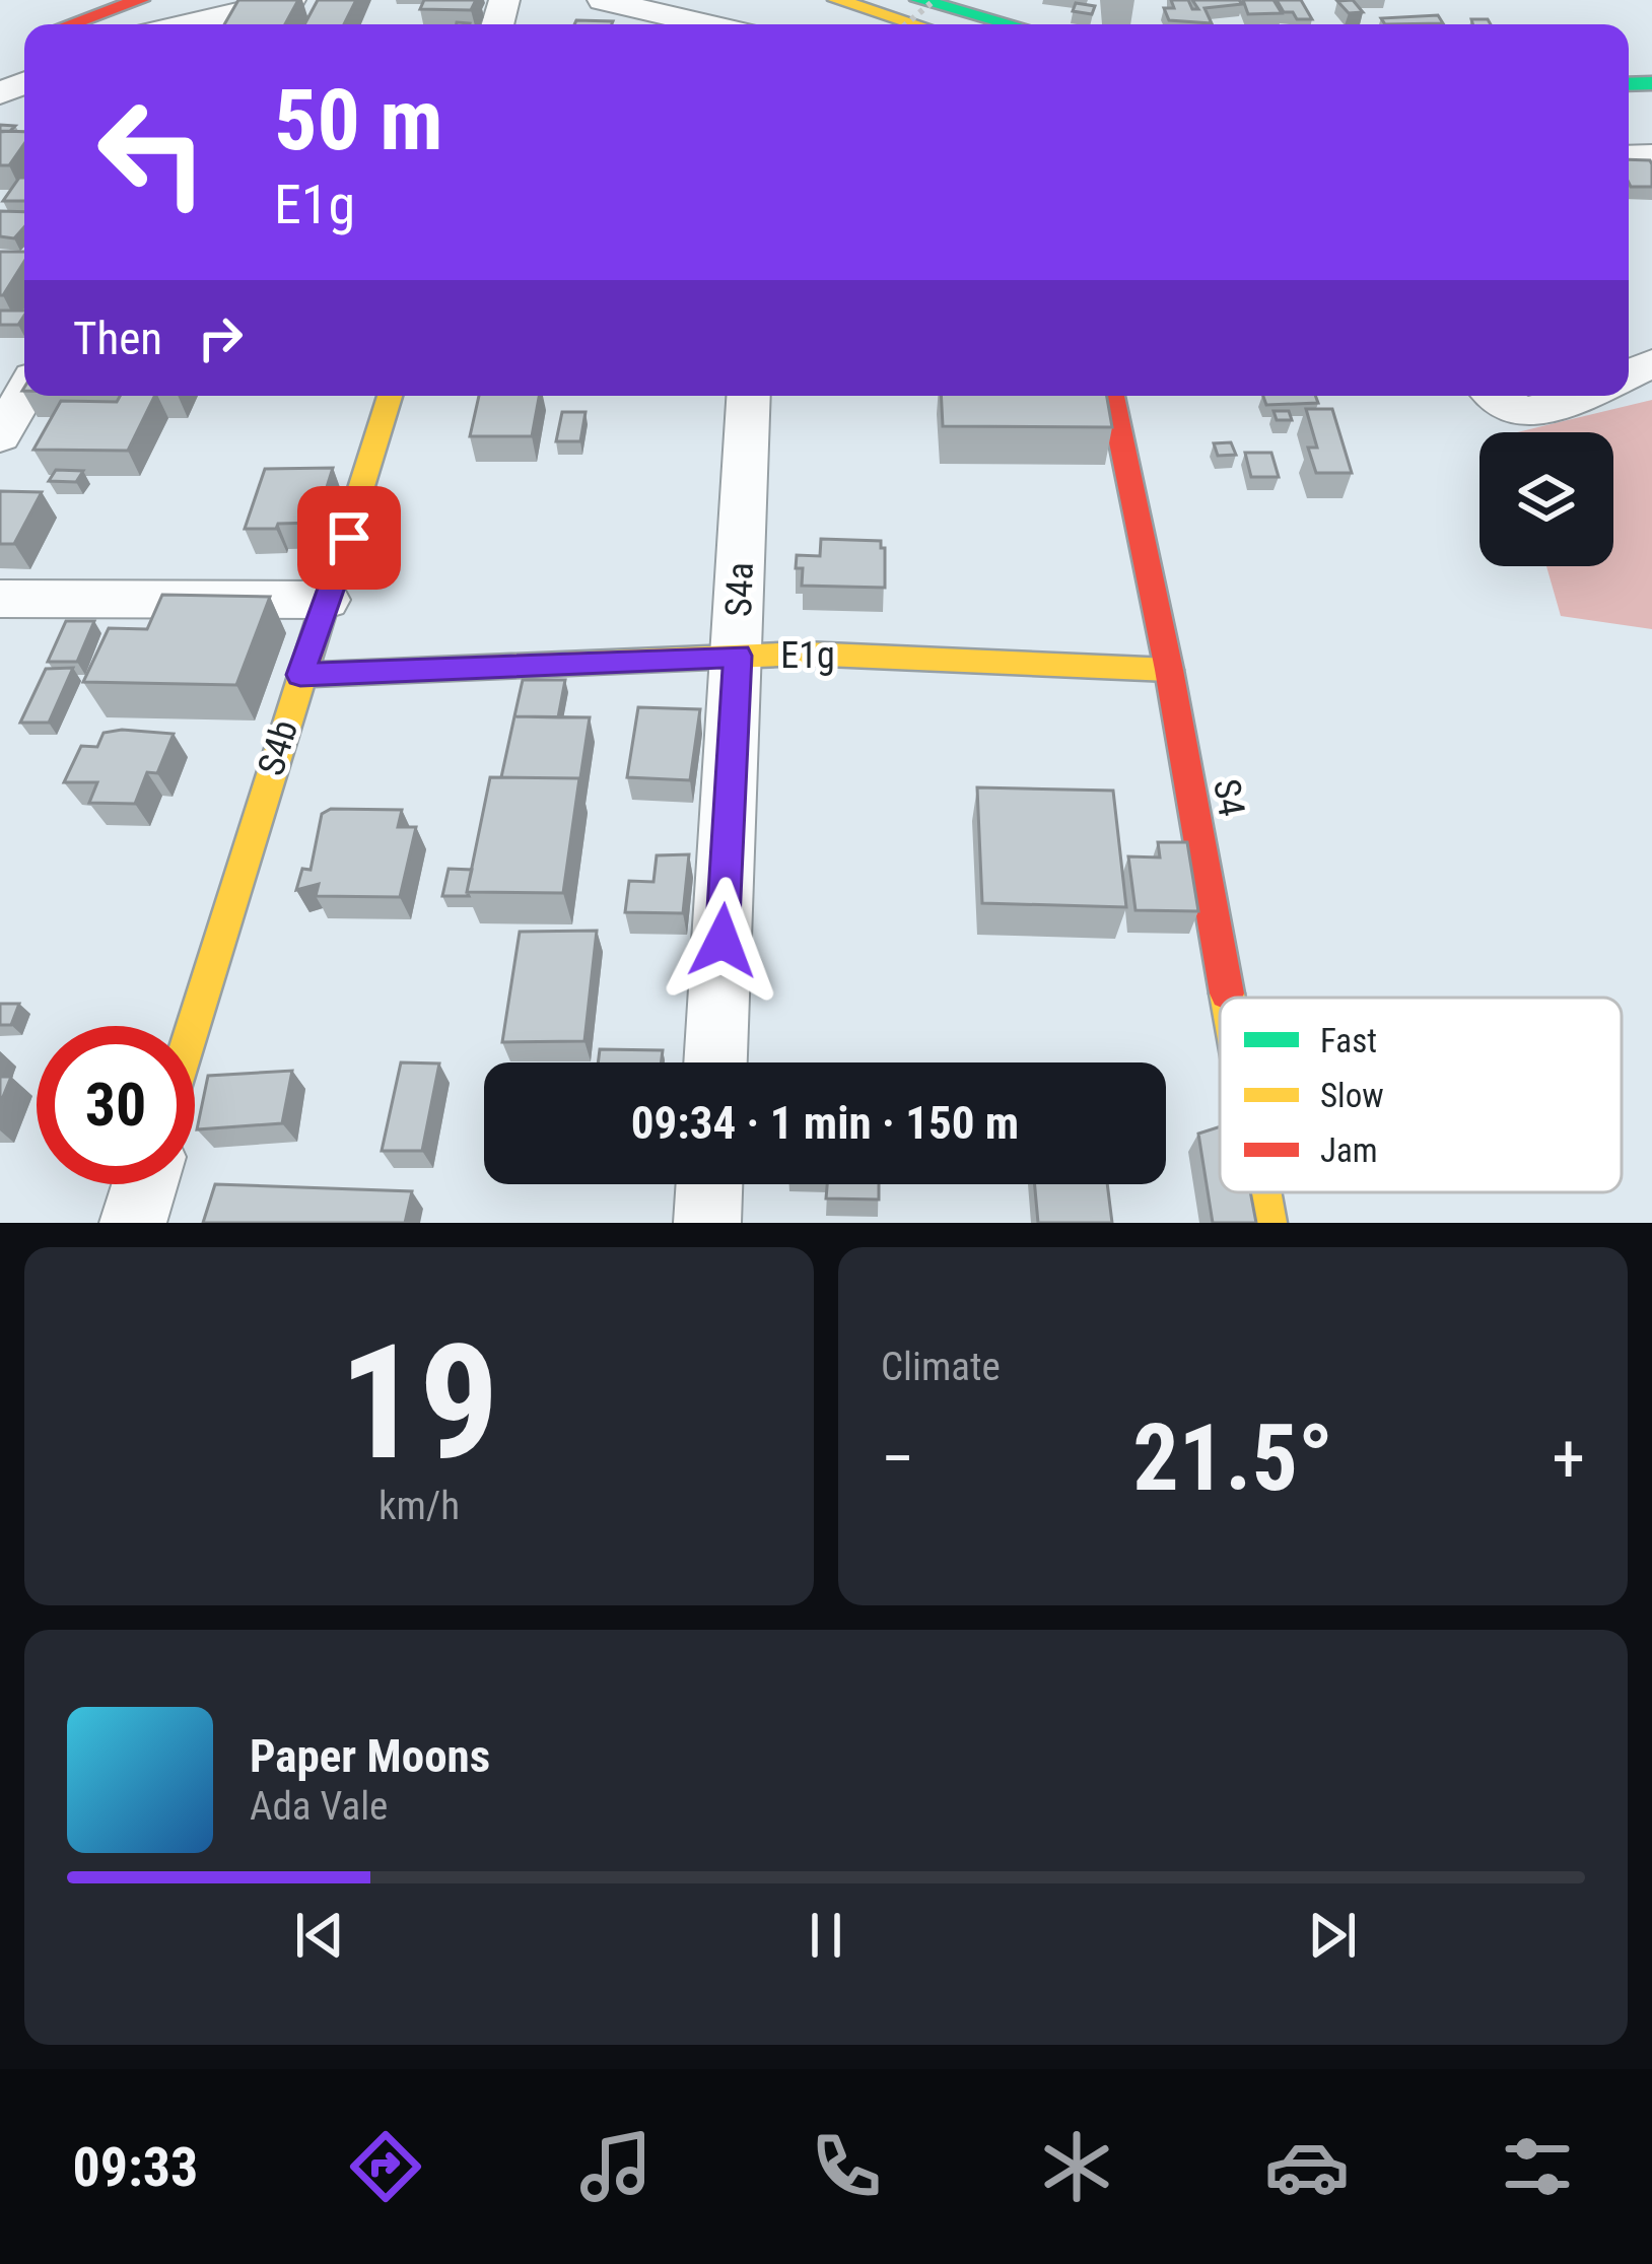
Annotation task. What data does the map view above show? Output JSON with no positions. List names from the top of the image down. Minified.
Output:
{"streets":{"main road":["E1g","S4b","S4"],"street":["S4a"]},"crossings":[["S4a","E1g"],["E1g","S4b"],["E1g","S4"]],"legend":["Fast","Slow","Jam"],"page":{"turn":["50 m","E1g"],"then":"Then","limit":"30","trip":"09:34 · 1 min · 150 m","tile":[["19","km/h"],"Climate"],"heat":["−","21.5°","+"],"song":["Paper Moons","Ada Vale"],"tabs":"09:33"}}
